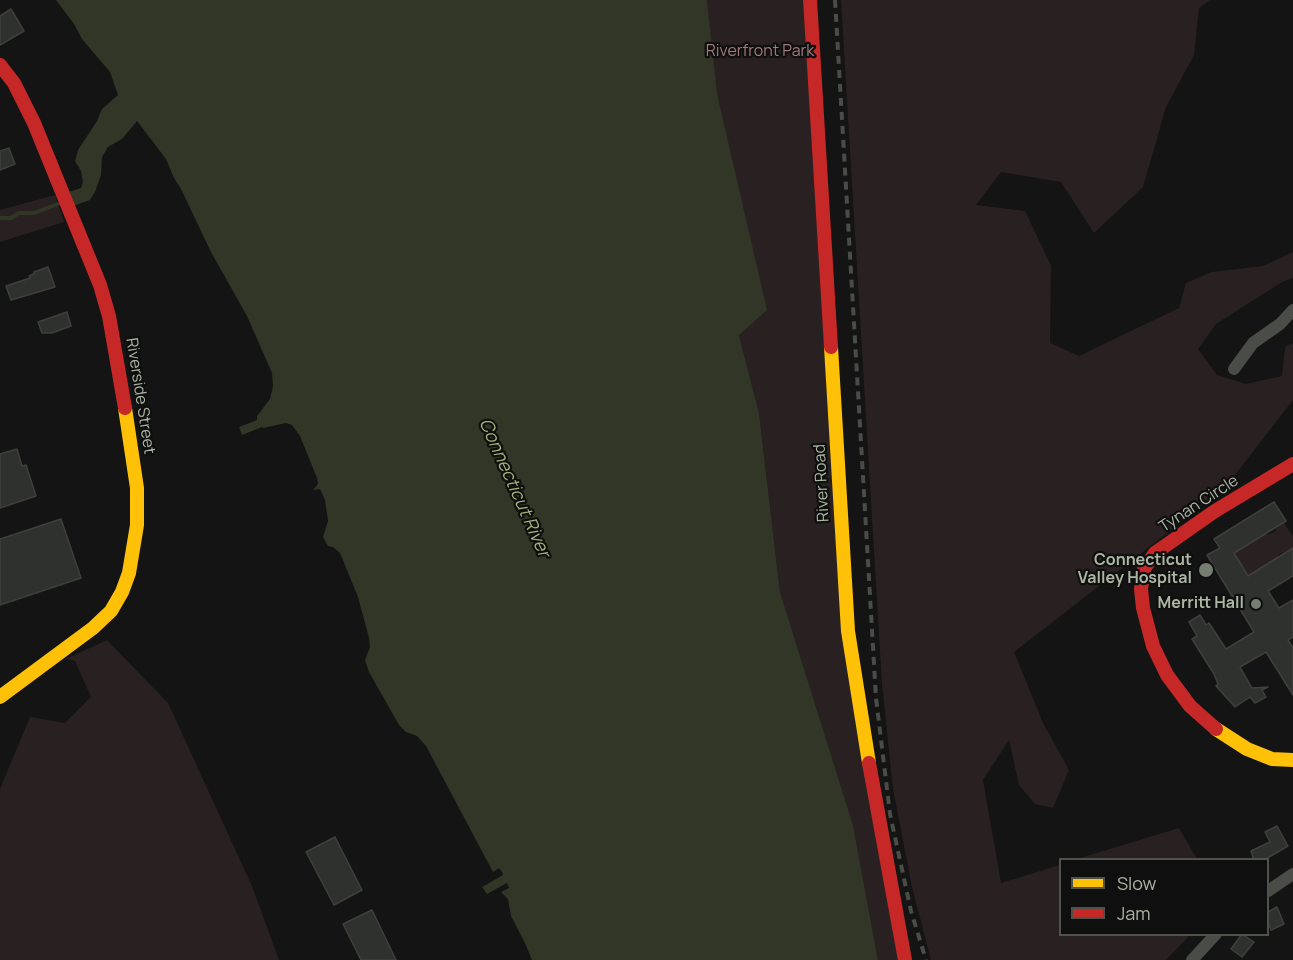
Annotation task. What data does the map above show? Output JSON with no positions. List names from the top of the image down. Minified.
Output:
{"streets":{"street":["Riverside Street","River Road","Tynan Circle"]},"water":["Connecticut River"],"parks":["Riverfront Park"],"places":["Connecticut Valley Hospital","Merritt Hall"],"legend":["Slow","Jam"]}
